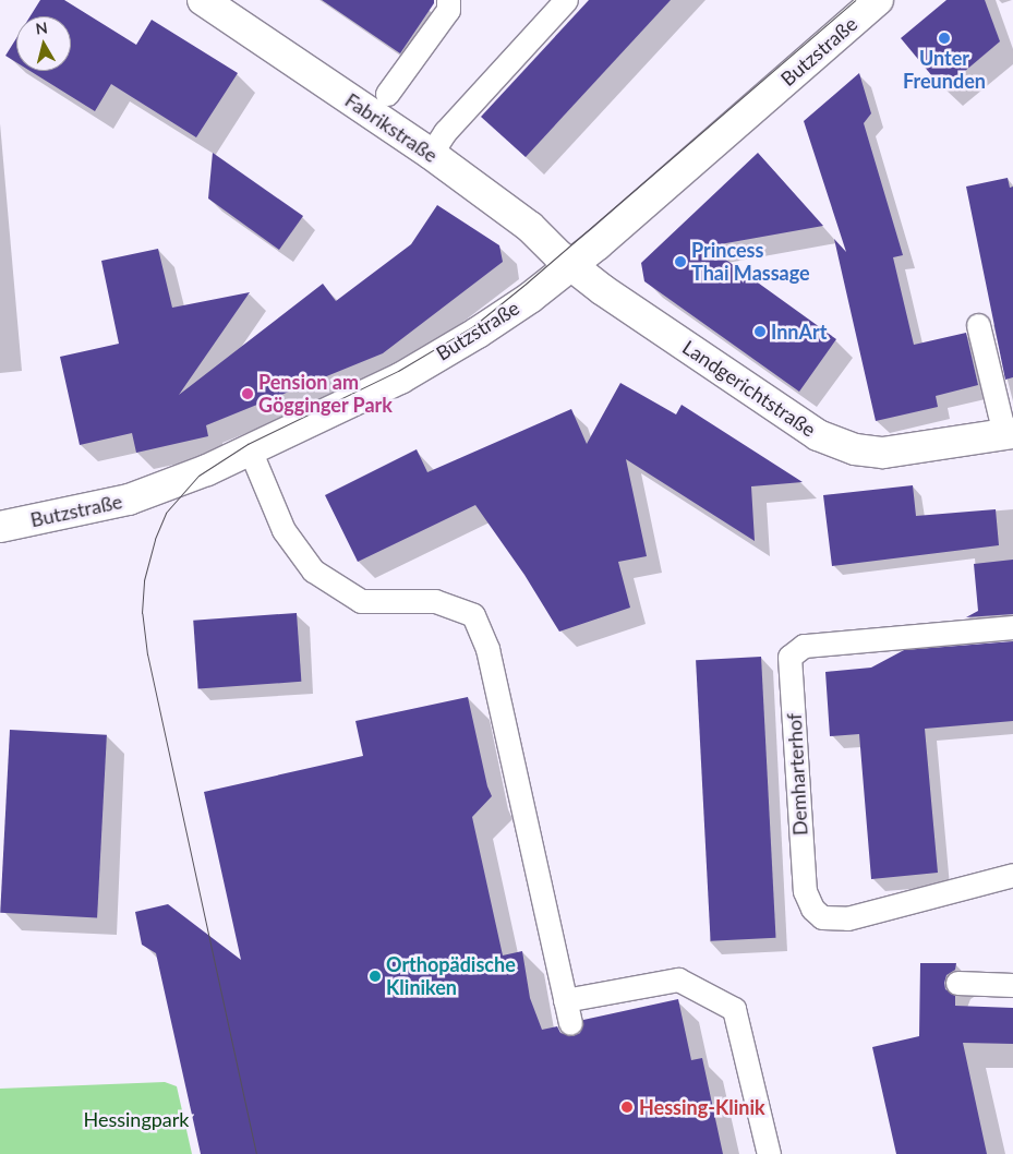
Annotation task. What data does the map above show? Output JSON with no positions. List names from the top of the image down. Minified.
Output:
{"streets":{"street":["Butzstraße","Fabrikstraße","Landgerichtstraße"],"lane":["Demharterhof"]},"crossings":[["Butzstraße","Fabrikstraße"],["Butzstraße","Landgerichtstraße"],["Fabrikstraße","Landgerichtstraße"]],"parks":["Hessingpark"],"places":["Unter Freunden","Princess Thai Massage","InnArt","Pension am Gögginger Park","Orthopädische Kliniken","Hessing-Klinik"],"north":"top"}
